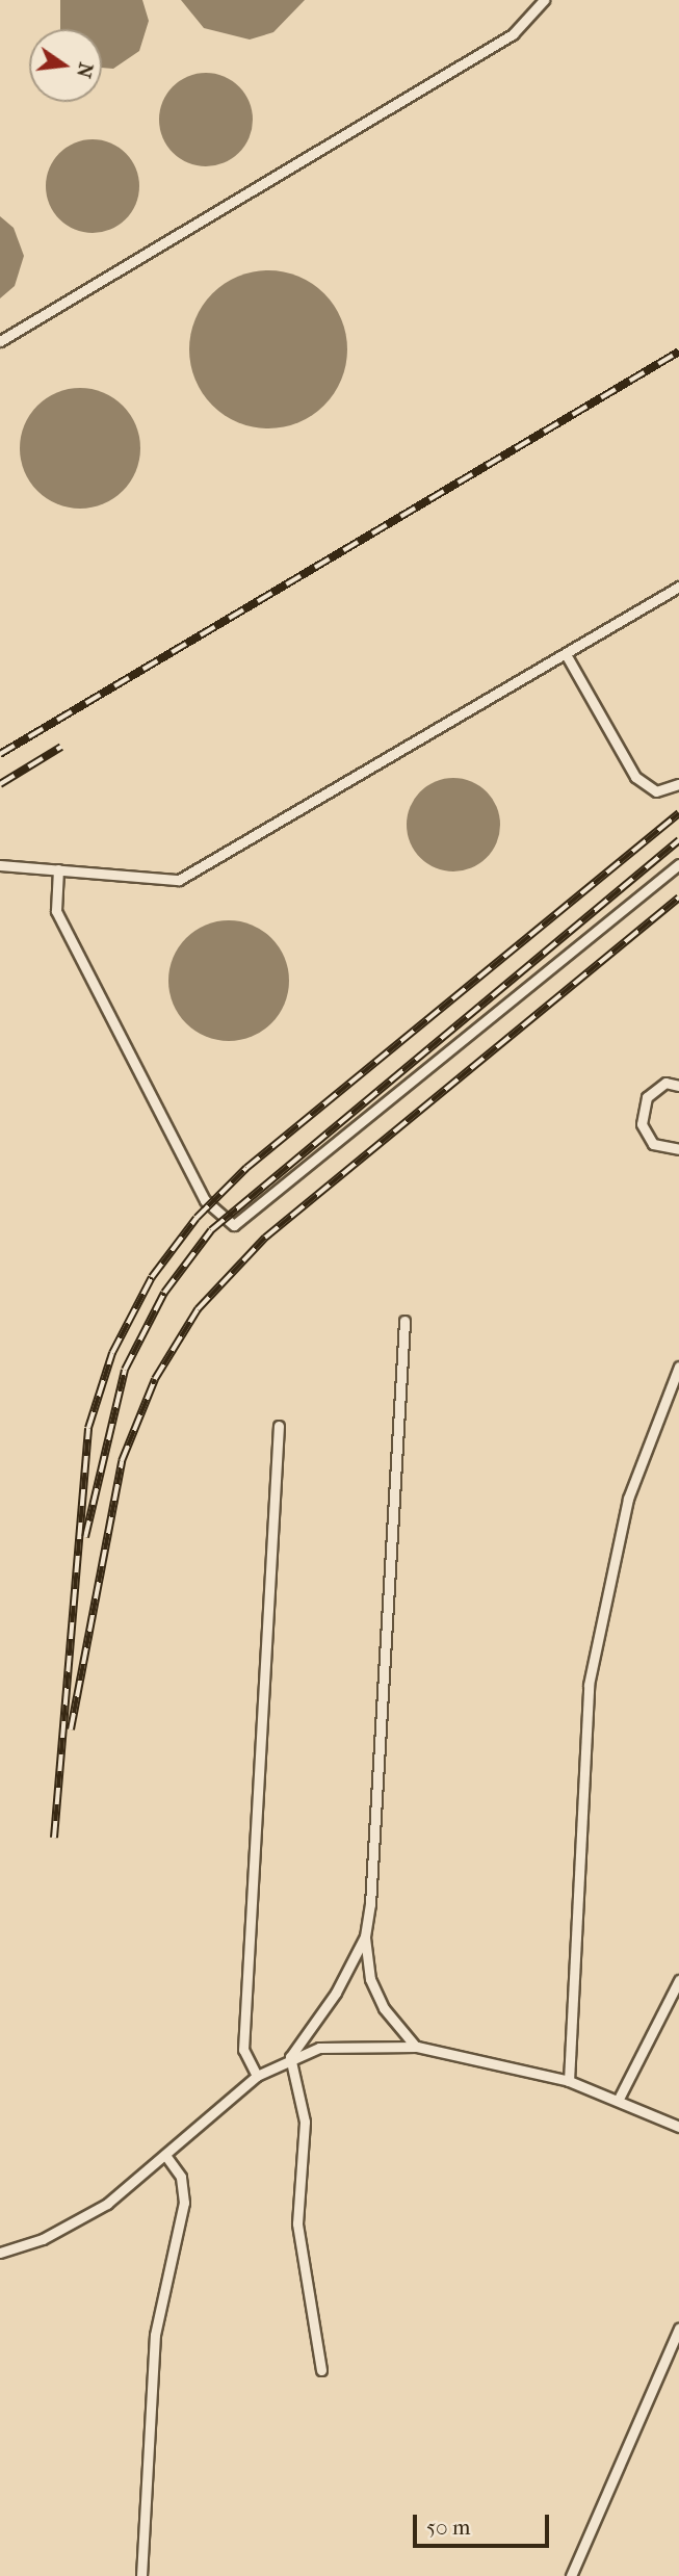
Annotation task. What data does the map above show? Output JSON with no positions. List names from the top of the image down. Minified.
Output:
{"scale_bar":"50 m","north":"right"}
